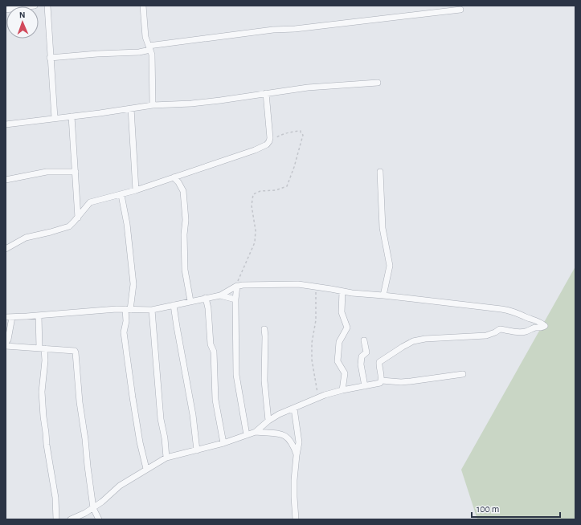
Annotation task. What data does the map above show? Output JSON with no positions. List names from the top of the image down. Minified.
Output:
{"scale_bar":"100 m","north":"top"}
